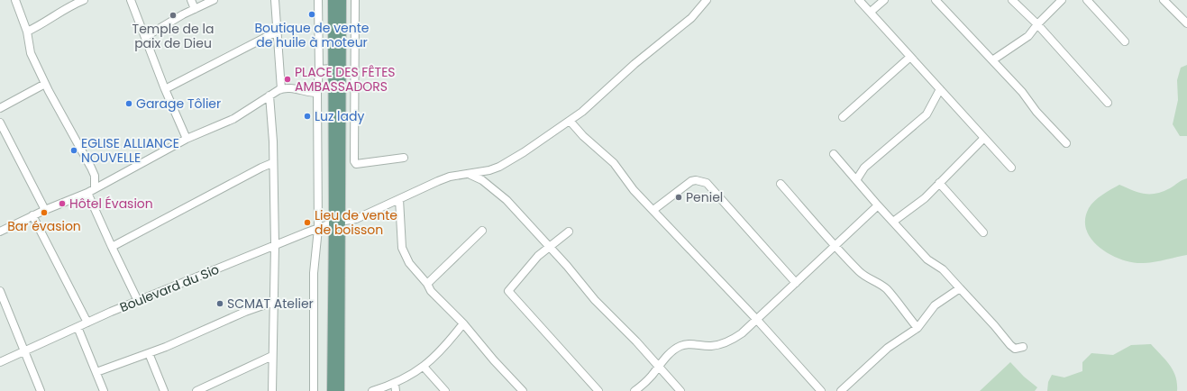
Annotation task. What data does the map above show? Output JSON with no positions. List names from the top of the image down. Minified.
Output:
{"streets":{"street":["Boulevard du Sio"]},"places":["Boutique de vente de huile à moteur","Temple de la paix de Dieu","PLACE DES FÊTES AMBASSADORS","Garage Tôlier","Luz lady","EGLISE ALLIANCE NOUVELLE","Peniel","Hôtel Évasion","Bar évasion","Lieu de vente de boisson","SCMAT Atelier"]}
